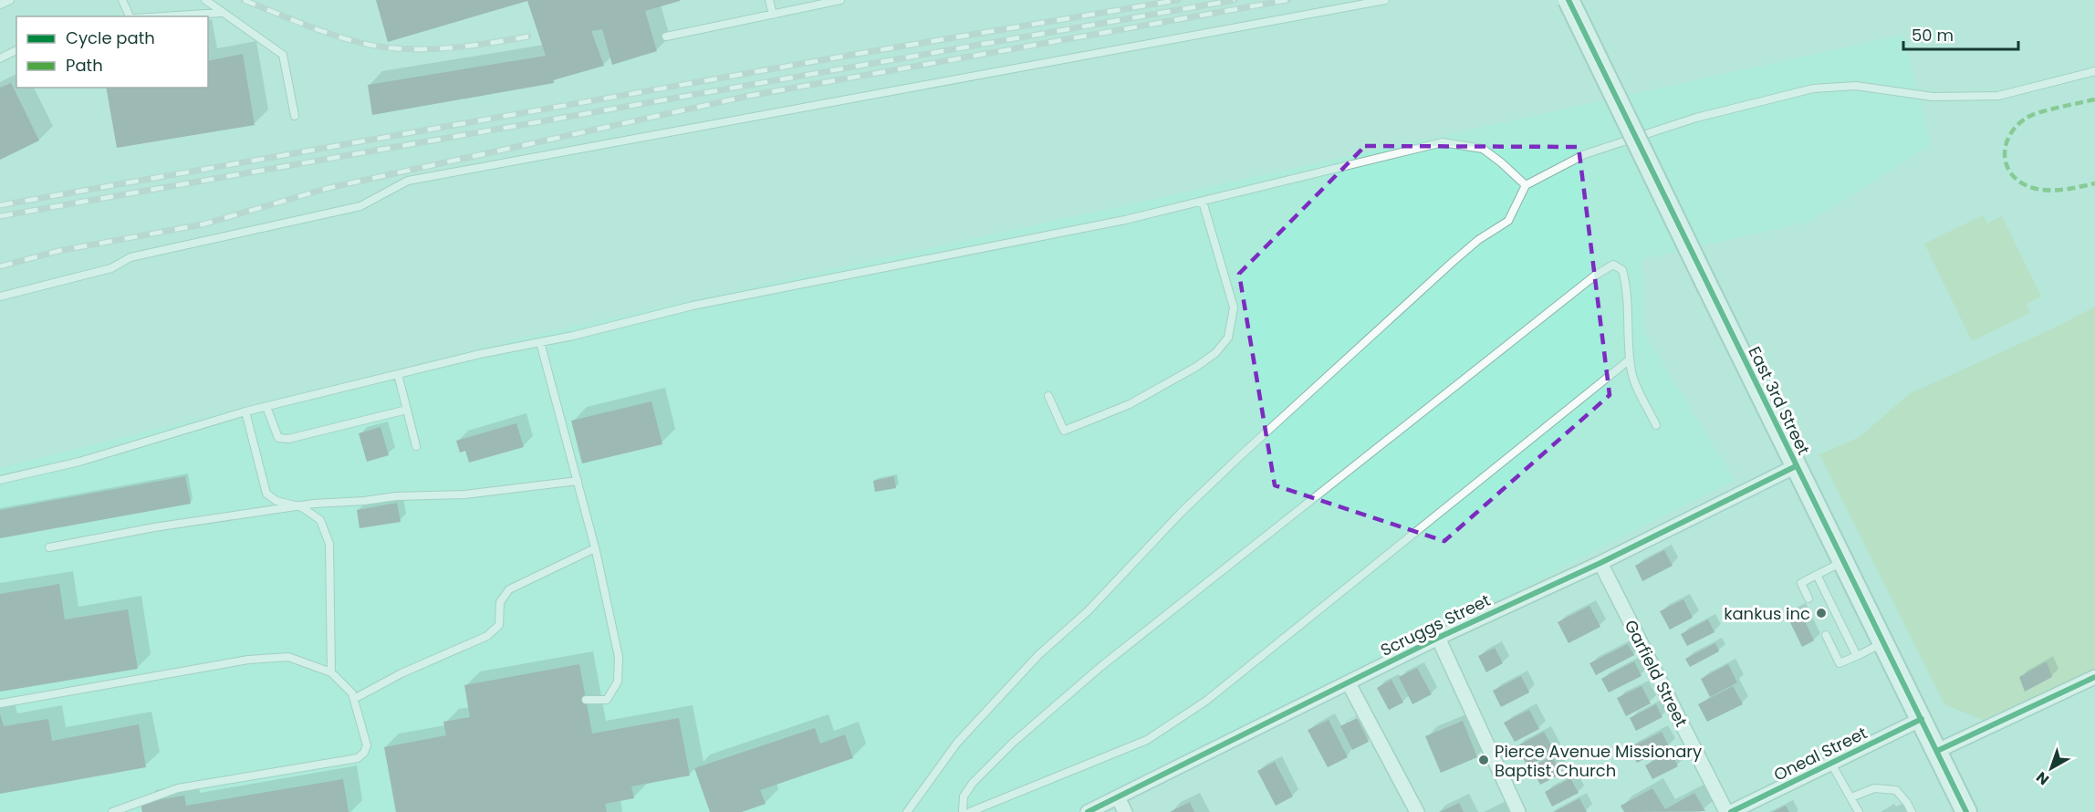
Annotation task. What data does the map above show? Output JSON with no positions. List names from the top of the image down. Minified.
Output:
{"streets":{"main road":["East 3rd Street"],"street":["Scruggs Street","Garfield Street","Oneal Street"]},"crossings":[["East 3rd Street","Scruggs Street"],["East 3rd Street","Oneal Street"],["Scruggs Street","Garfield Street"]],"places":["kankus inc","Pierce Avenue Missionary Baptist Church"],"legend":["Cycle path","Path"],"scale_bar":"50 m","north":"bottom left"}
